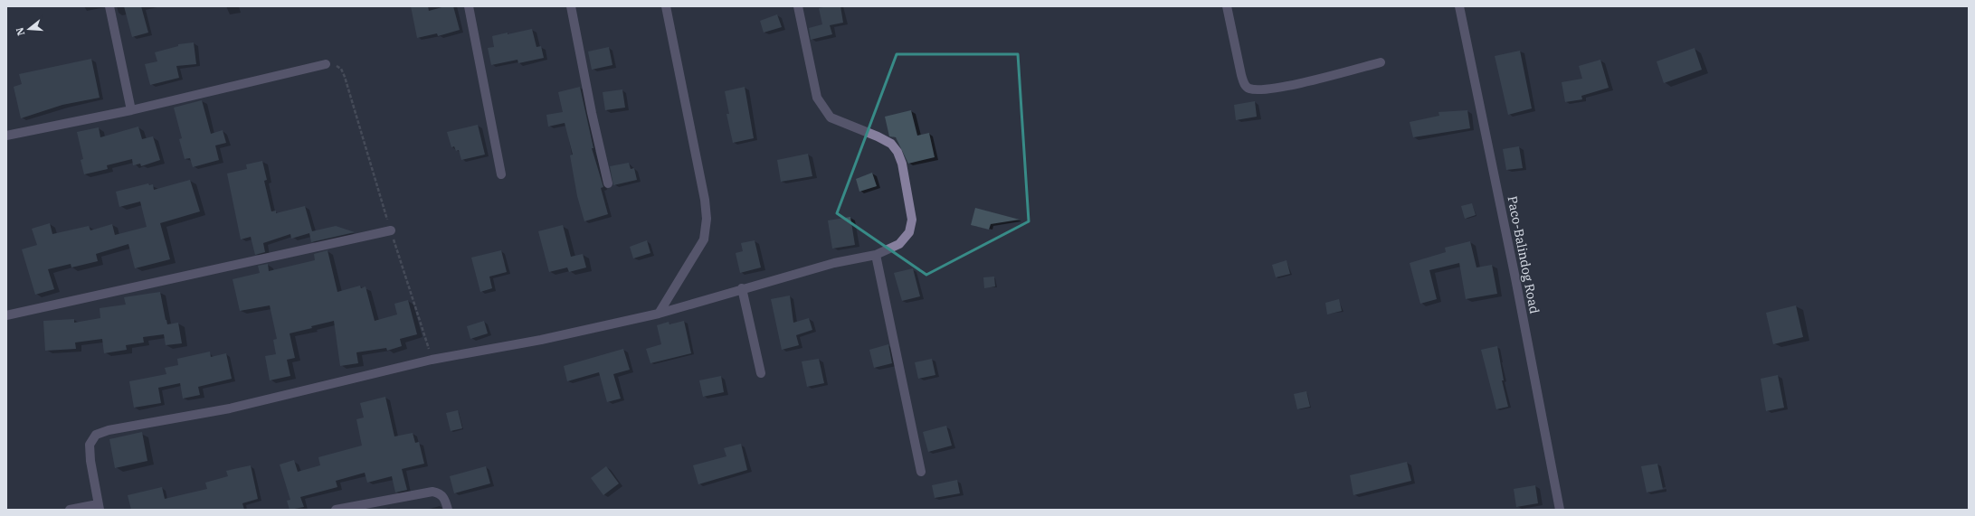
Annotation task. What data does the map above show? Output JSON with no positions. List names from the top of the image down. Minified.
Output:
{"streets":{"street":["Paco-Balindog Road"]},"north":"left"}
